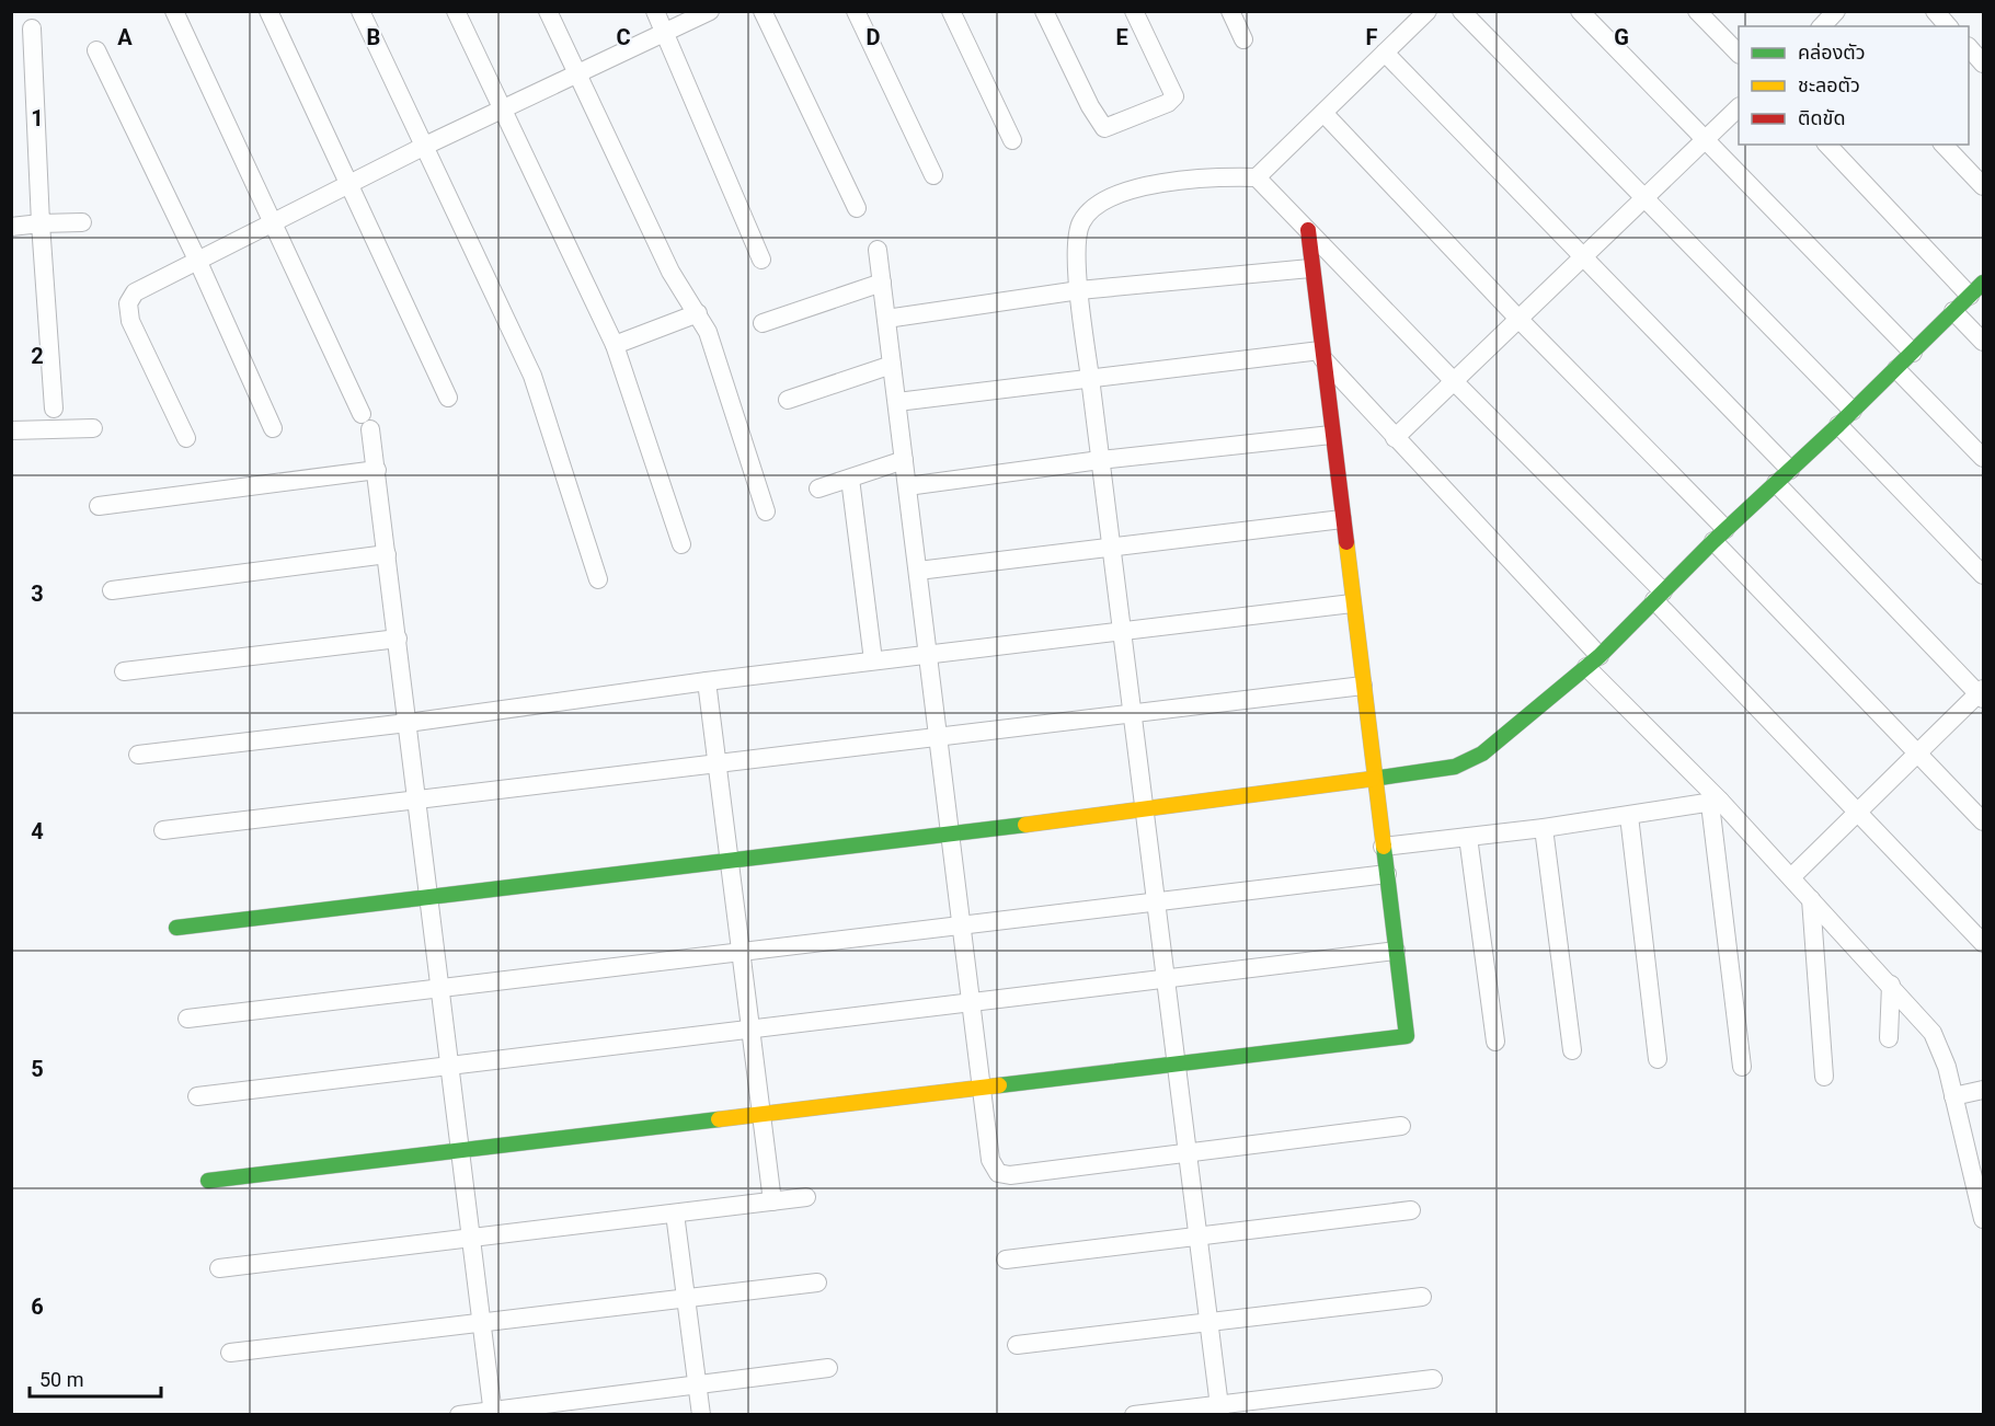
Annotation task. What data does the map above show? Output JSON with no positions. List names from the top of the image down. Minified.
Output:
{"legend":["คล่องตัว","ชะลอตัว","ติดขัด"],"scale_bar":"50 m","grid":{"columns":["A","B","C","D","E","F","G"],"rows":["1","2","3","4","5","6"]}}
